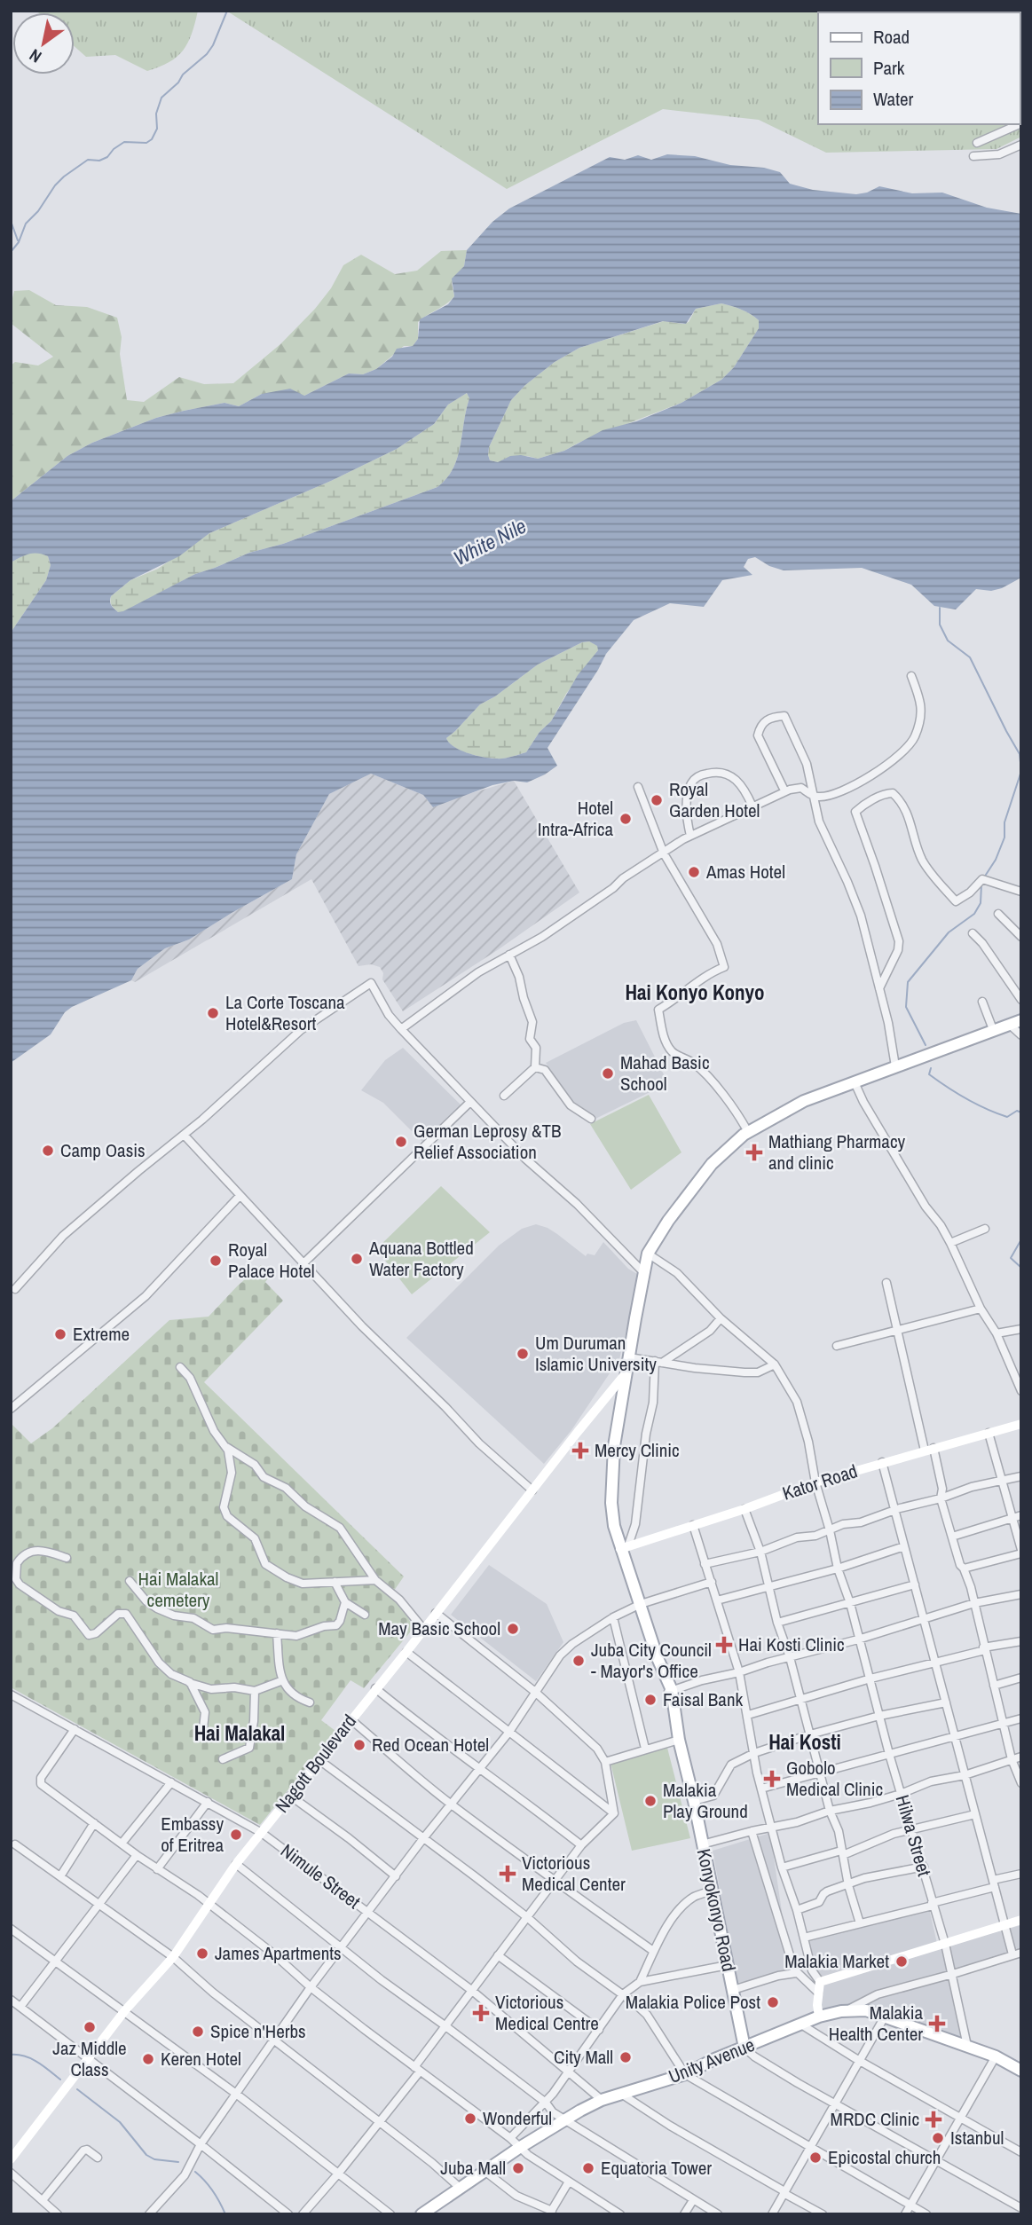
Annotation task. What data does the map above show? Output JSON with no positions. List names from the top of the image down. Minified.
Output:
{"streets":{"main road":["Konyokonyo Road","Unity Avenue"],"street":["Kator Road","Nagott Boulevard","Hilwa Street","Nimule Street"]},"crossings":[["Kator Road","Hilwa Street"],["Kator Road","Konyokonyo Road"],["Nagott Boulevard","Nimule Street"],["Nagott Boulevard","Konyokonyo Road"],["Hilwa Street","Konyokonyo Road"],["Hilwa Street","Unity Avenue"],["Nimule Street","Unity Avenue"],["Konyokonyo Road","Unity Avenue"]],"districts":["Hai Konyo Konyo","Hai Malakal","Hai Kosti"],"water":["White Nile"],"parks":["Hai Malakal cemetery"],"places":{"other":["Royal Garden Hotel","Hotel Intra-Africa","Amas Hotel","La Corte Toscana Hotel&Resort","Mahad Basic School","German Leprosy &TB Relief Association","Camp Oasis","Aquana Bottled Water Factory","Royal Palace Hotel","Extreme","Um Duruman Islamic University","May Basic School","Juba City Council - Mayor's Office","Faisal Bank","Red Ocean Hotel","Malakia Play Ground","Embassy of Eritrea","James Apartments","Malakia Market","Malakia Police Post","Jaz Middle Class","Spice n'Herbs","City Mall","Keren Hotel","Wonderful","Istanbul","Epicostal church","Juba Mall","Equatoria Tower"],"health":["Mathiang Pharmacy and clinic","Mercy Clinic","Hai Kosti Clinic","Gobolo Medical Clinic","Victorious Medical Center","Victorious Medical Centre","Malakia Health Center","MRDC Clinic"]},"legend":["Road","Park","Water"],"north":"bottom left"}
